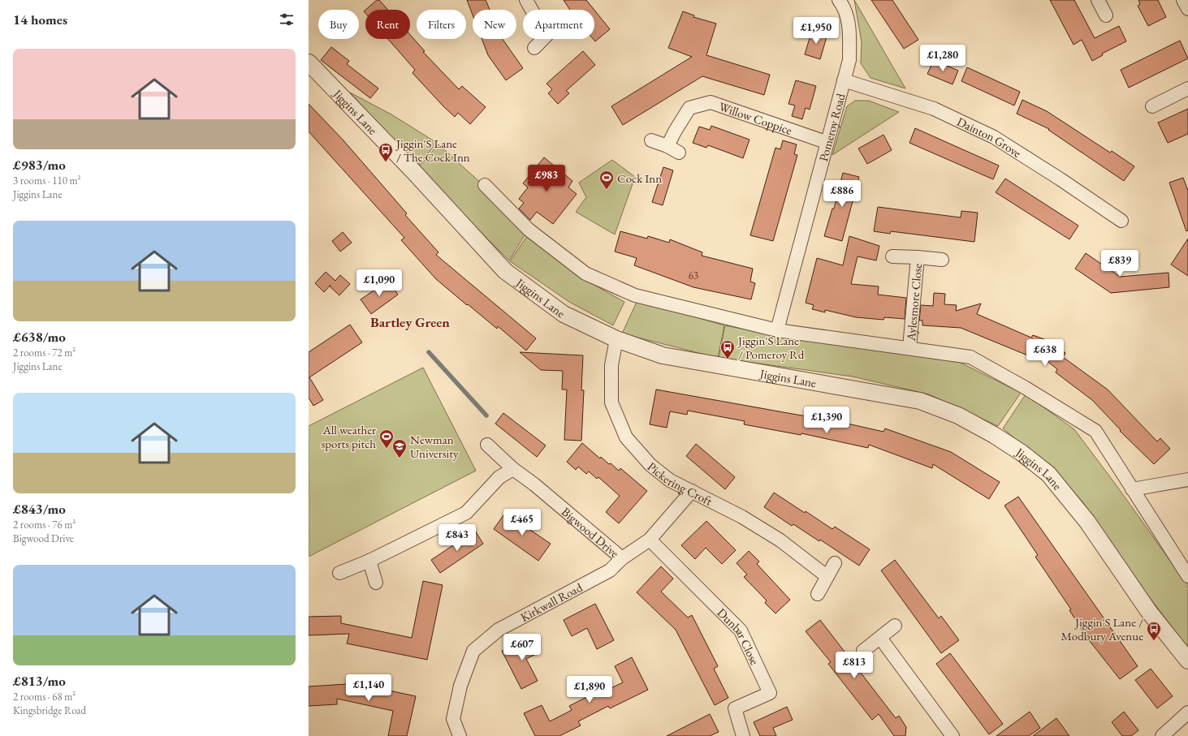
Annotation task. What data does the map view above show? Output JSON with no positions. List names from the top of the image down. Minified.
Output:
{"streets":{"street":["Jiggins Lane","Willow Coppice","Pomeroy Road","Dainton Grove","Aylesmore Close","Pickering Croft","Bigwood Drive","Kirkwall Road","Dunbar Close"]},"crossings":[["Jiggins Lane","Pickering Croft"],["Willow Coppice","Pomeroy Road"],["Pomeroy Road","Dainton Grove"],["Pickering Croft","Kirkwall Road"],["Bigwood Drive","Kirkwall Road"],["Kirkwall Road","Dunbar Close"]],"districts":["Bartley Green"],"places":{"bus stop":["Jiggin'S Lane / The Cock Inn","Jiggin'S Lane / Pomeroy Rd","Jiggin'S Lane / Modbury Avenue"],"sports":["Cock Inn","All weather sports pitch"],"school or university":["Newman University"]},"house_numbers":["63"],"page":{"heading":"14 homes","chip":["Buy","Rent","Filters","New","Apartment"],"price":["£1,950","£1,280","£983","£886","£839","£1,090","£638","£1,390","£465","£843","£607","£813","£1,140","£1,890"],"list":[{"name":"£983/mo","note":"3 rooms · 110 m² · Jiggins Lane"},{"name":"£638/mo","note":"2 rooms · 72 m² · Jiggins Lane"},{"name":"£843/mo","note":"2 rooms · 76 m² · Bigwood Drive"},{"name":"£813/mo","note":"2 rooms · 68 m² · Kingsbridge Road"}]}}
